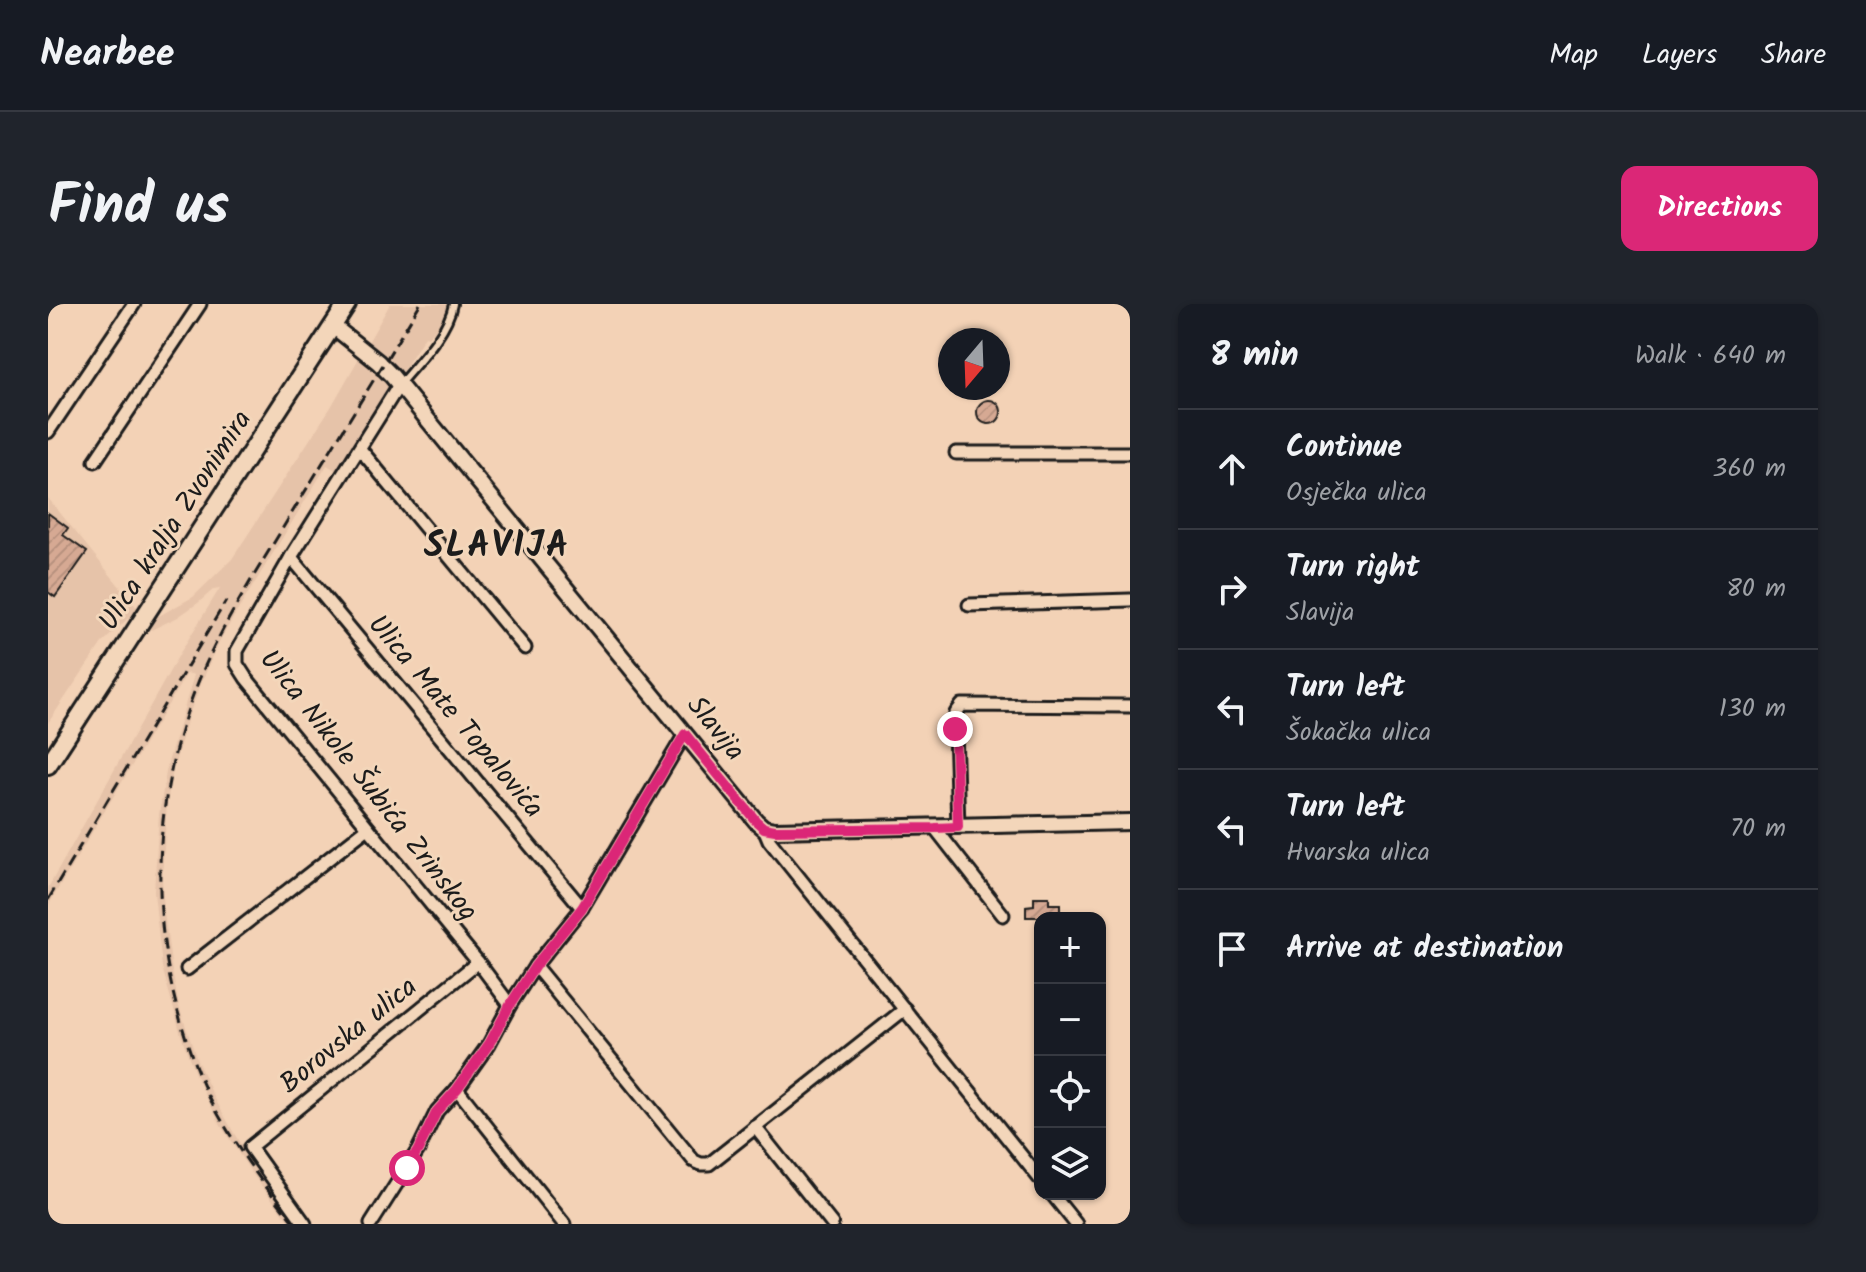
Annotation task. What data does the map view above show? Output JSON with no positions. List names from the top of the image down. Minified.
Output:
{"streets":{"main road":["Ulica kralja Zvonimira"],"street":["Ulica Mate Topalovića","Slavija","Ulica Nikole Šubića Zrinskog","Borovska ulica"]},"crossings":[["Ulica kralja Zvonimira","Slavija"],["Ulica Mate Topalovića","Ulica Nikole Šubića Zrinskog"],["Slavija","Ulica Nikole Šubića Zrinskog"],["Ulica Nikole Šubića Zrinskog","Borovska ulica"]],"districts":["SLAVIJA"],"north":"bottom","page":{"header":"Nearbee","nav":["Map","Layers","Share"],"title":"Find us","buttons":"Directions","heading":["8 min","Walk · 640 m"],"list":[["Continue","Osječka ulica","360 m"],["Turn right","Slavija","80 m"],["Turn left","Šokačka ulica","130 m"],["Turn left","Hvarska ulica","70 m"],"Arrive at destination"],"map_buttons":["+","−"]}}
